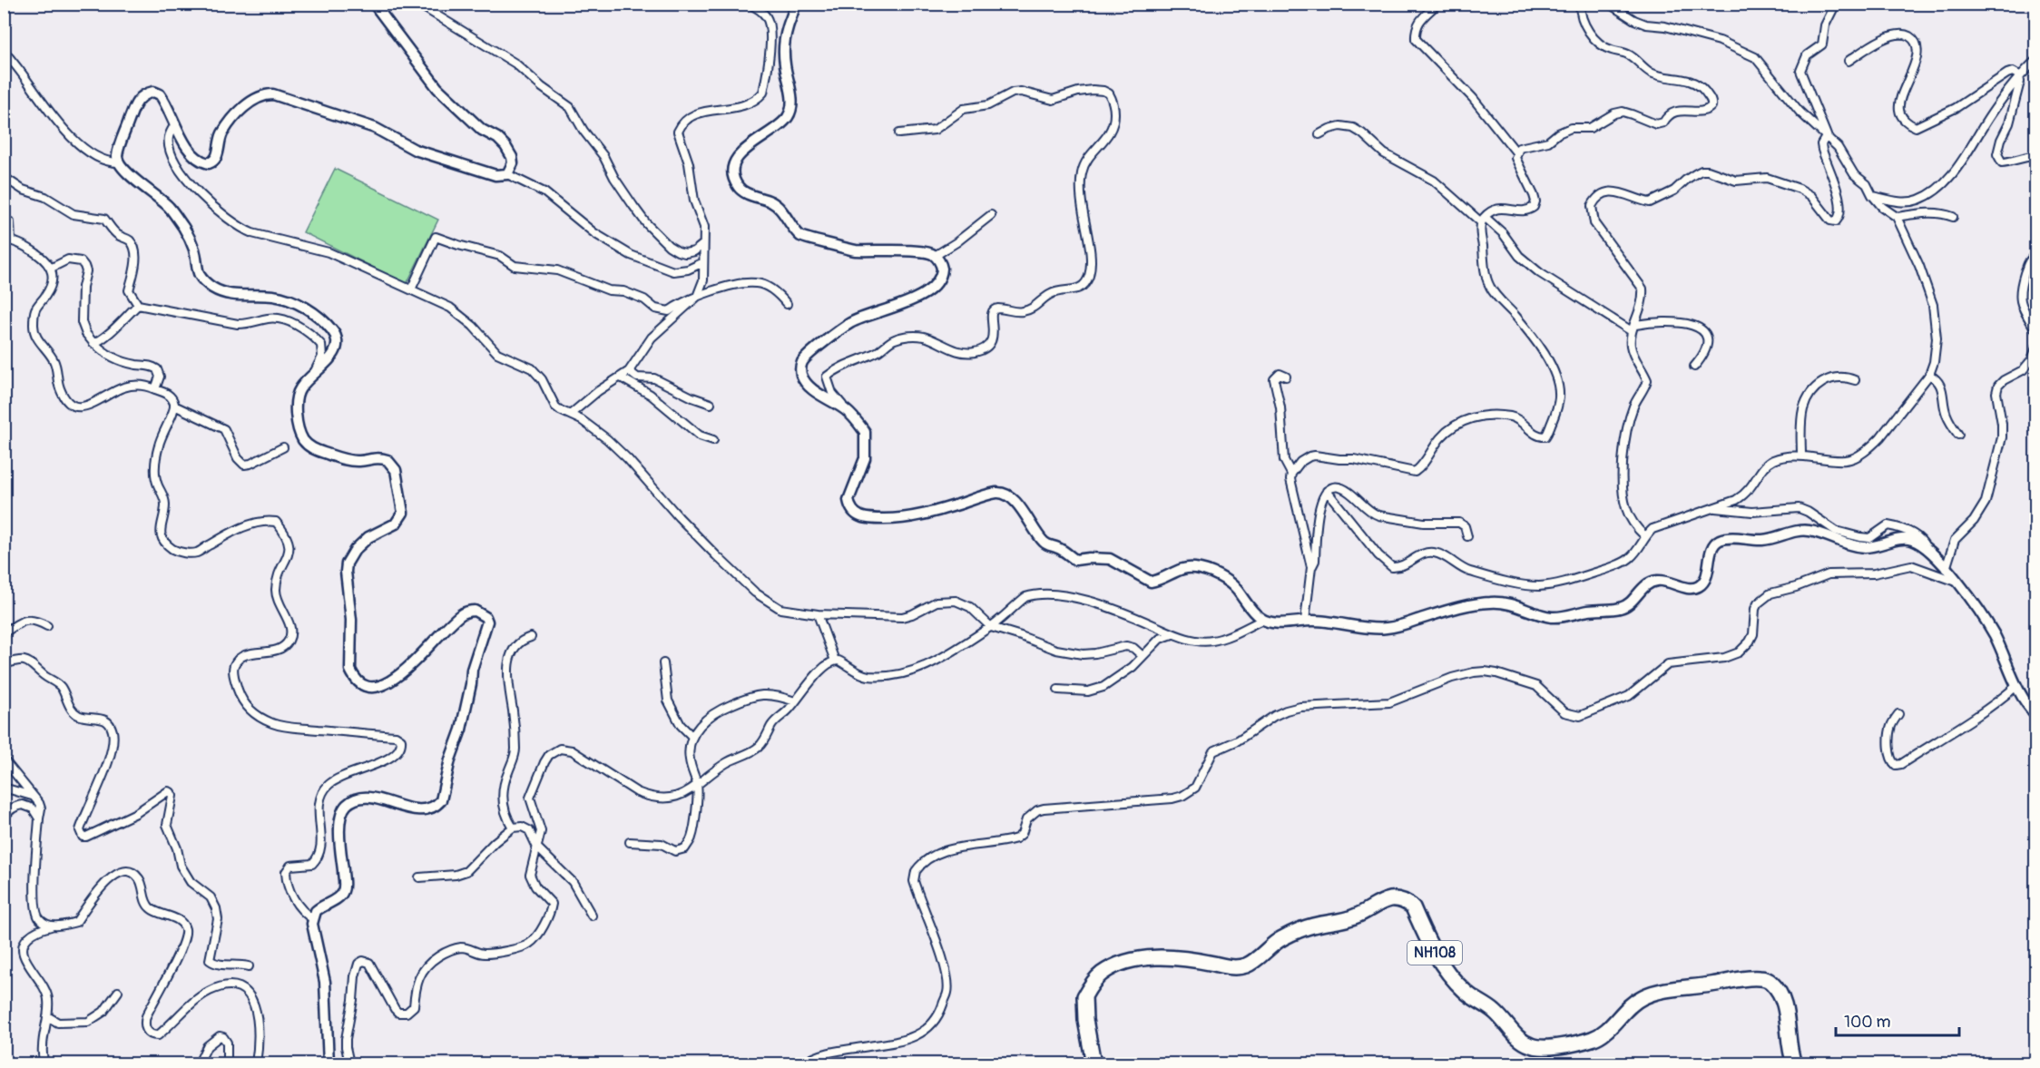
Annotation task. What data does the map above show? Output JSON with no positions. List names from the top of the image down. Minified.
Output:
{"streets":{"highway":["NH108"]},"scale_bar":"100 m"}
